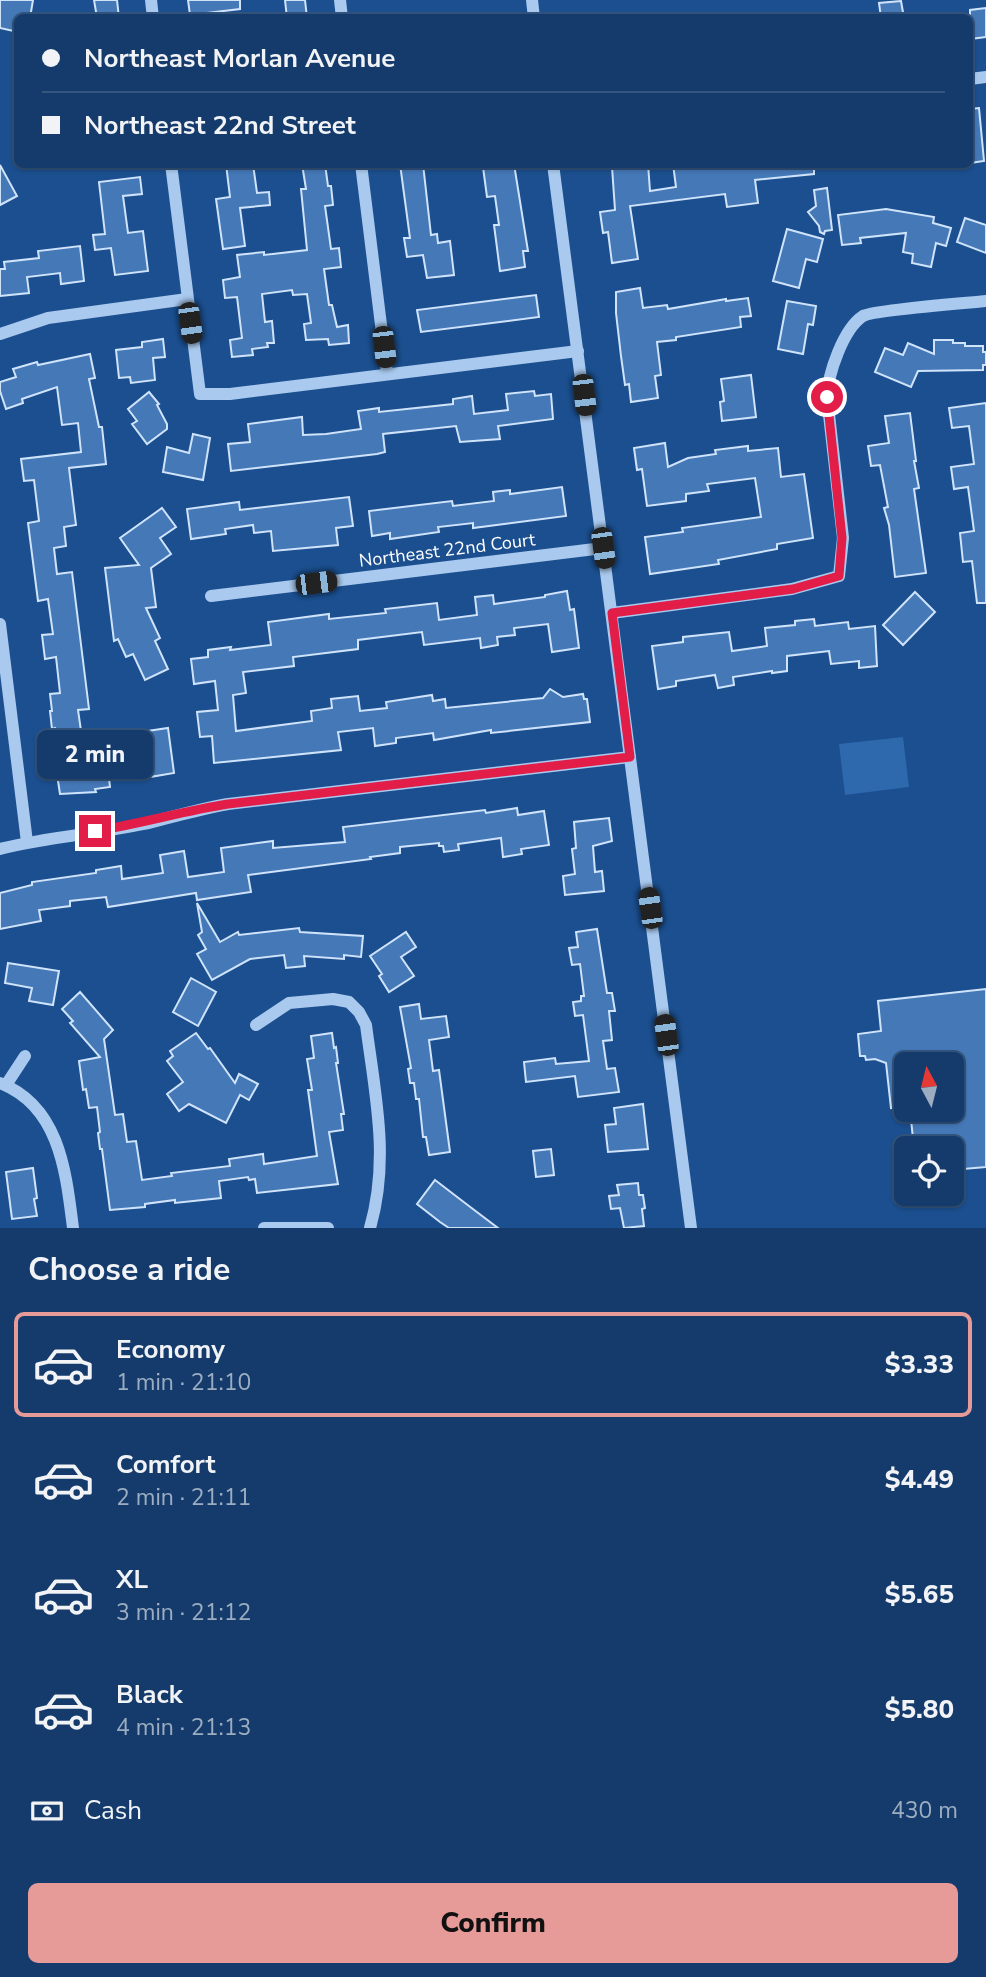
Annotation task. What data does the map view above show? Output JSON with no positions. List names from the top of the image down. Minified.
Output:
{"streets":{"street":["Northeast 22nd Court"]},"north":"top","page":{"banner":["Northeast Morlan Avenue","Northeast 22nd Street"],"bubble":"2 min","heading":"Choose a ride","list":[{"name":"Economy","note":"1 min · 21:10","value":"$3.33"},{"name":"Comfort","note":"2 min · 21:11","value":"$4.49"},{"name":"XL","note":"3 min · 21:12","value":"$5.65"},{"name":"Black","note":"4 min · 21:13","value":"$5.80"}],"pay":["Cash","430 m"],"buttons":"Confirm"}}
